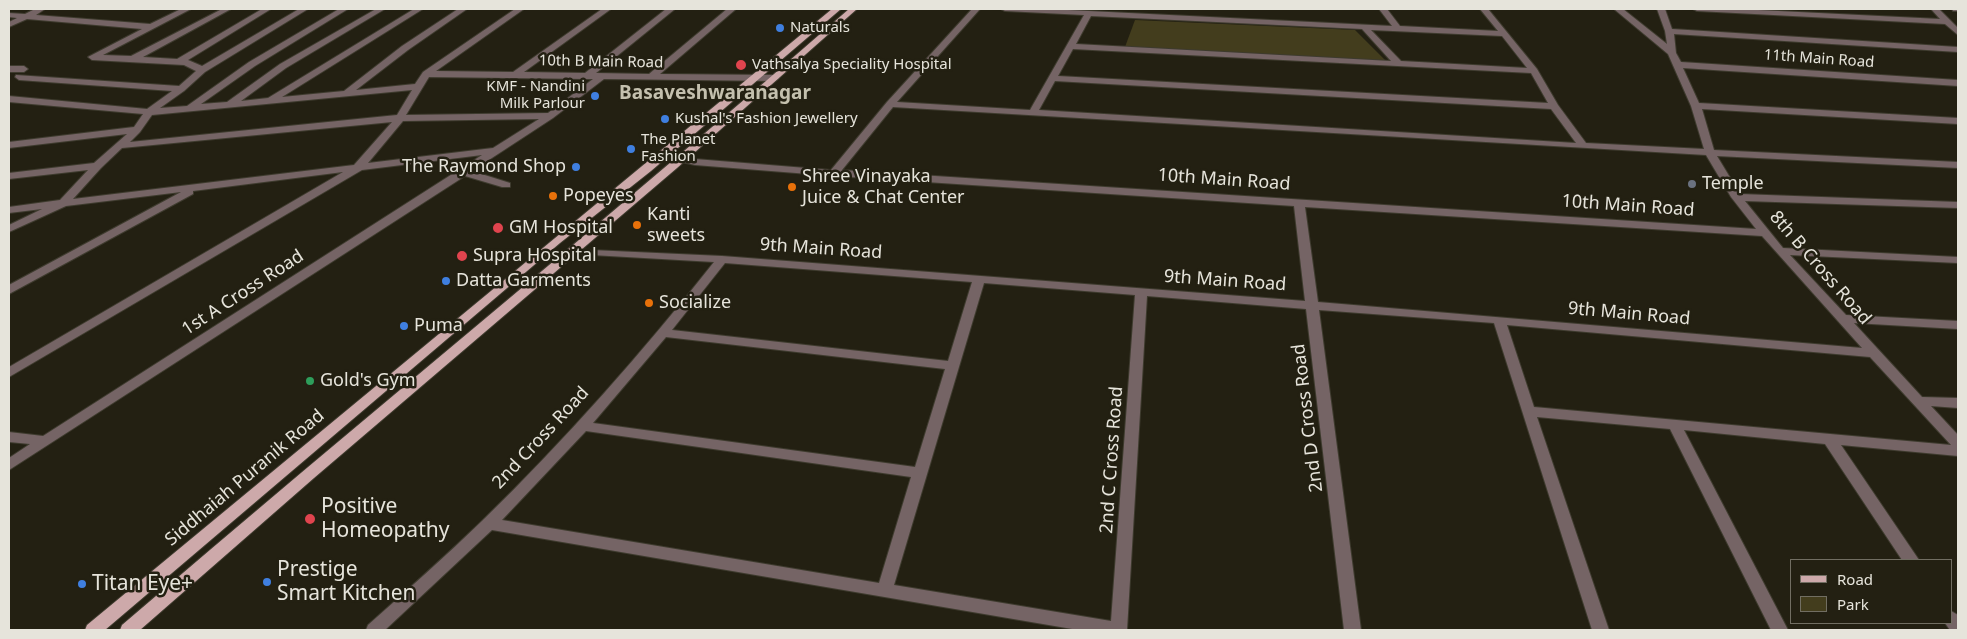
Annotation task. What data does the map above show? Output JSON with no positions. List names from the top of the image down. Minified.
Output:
{"streets":{"main road":["Siddhaiah Puranik Road"],"street":["11th Main Road","10th B Main Road","10th Main Road","9th Main Road","8th B Cross Road","1st A Cross Road","2nd D Cross Road","2nd Cross Road","2nd C Cross Road"]},"crossings":[["11th Main Road","8th B Cross Road"],["10th B Main Road","1st A Cross Road"],["10th B Main Road","Siddhaiah Puranik Road"],["10th Main Road","8th B Cross Road"],["10th Main Road","2nd D Cross Road"],["10th Main Road","Siddhaiah Puranik Road"],["9th Main Road","8th B Cross Road"],["9th Main Road","2nd D Cross Road"],["9th Main Road","2nd Cross Road"],["9th Main Road","2nd C Cross Road"]],"districts":["Basaveshwaranagar"],"places":["Naturals","Vathsalya Speciality Hospital","KMF - Nandini Milk Parlour","Kushal's Fashion Jewellery","The Planet Fashion","The Raymond Shop","Temple","Shree Vinayaka Juice & Chat Center","Popeyes","Kanti sweets","GM Hospital","Supra Hospital","Datta Garments","Socialize","Puma","Gold's Gym","Positive Homeopathy","Prestige Smart Kitchen","Titan Eye+"],"legend":["Road","Park"]}
